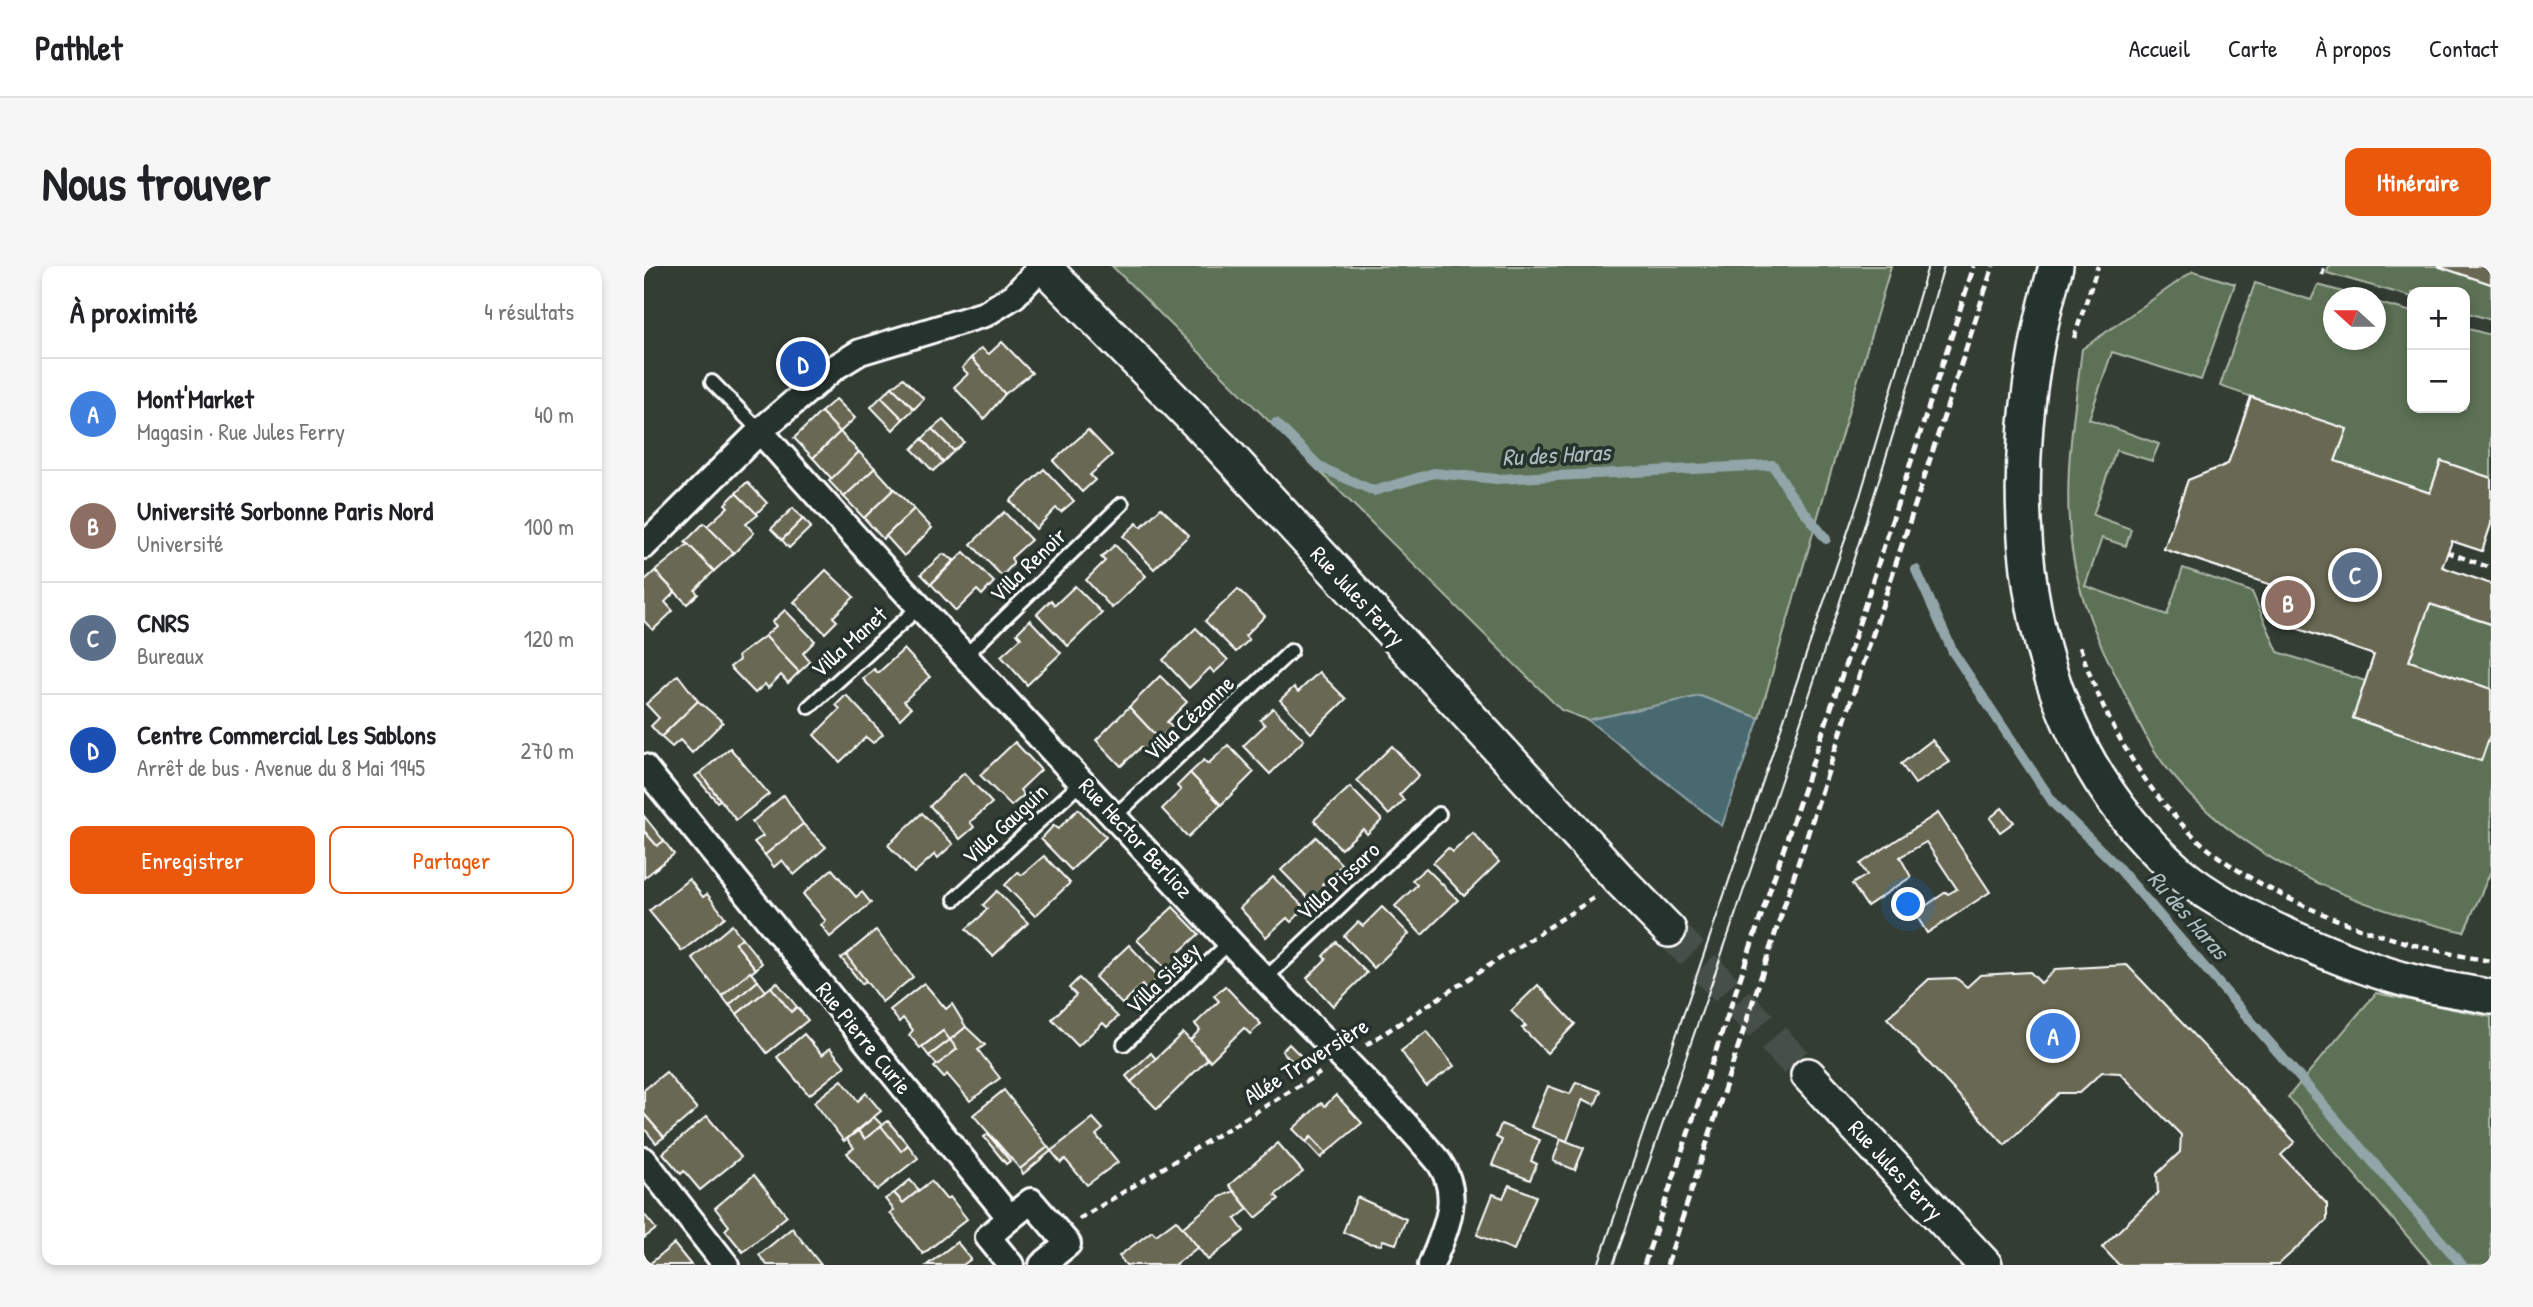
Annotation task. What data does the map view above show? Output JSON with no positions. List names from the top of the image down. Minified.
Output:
{"streets":{"street":["Rue Jules Ferry","Rue Hector Berlioz","Rue Pierre Curie"],"lane":["Villa Renoir","Villa Manet","Villa Cézanne","Villa Gauguin","Villa Pissaro","Villa Sisley"],"path":["Allée Traversière"]},"crossings":[["Villa Renoir","Rue Hector Berlioz"],["Villa Manet","Rue Hector Berlioz"],["Villa Cézanne","Rue Hector Berlioz"],["Villa Gauguin","Rue Hector Berlioz"],["Rue Hector Berlioz","Villa Pissaro"],["Rue Hector Berlioz","Villa Sisley"],["Rue Hector Berlioz","Allée Traversière"]],"water":["Ru des Haras"],"north":"left","page":{"header":"Pathlet","nav":["Accueil","Carte","À propos","Contact"],"buttons":["Itinéraire",["Enregistrer","Partager"]],"title":"Nous trouver","heading":["À proximité","4 résultats"],"map_buttons":["+","−"],"pins":["D","C","B","A"],"list":[{"mark":"A","name":"Mont'Market","note":"Magasin · Rue Jules Ferry","value":"40 m"},{"mark":"B","name":"Université Sorbonne Paris Nord","note":"Université","value":"100 m"},{"mark":"C","name":"CNRS","note":"Bureaux","value":"120 m"},{"mark":"D","name":"Centre Commercial Les Sablons","note":"Arrêt de bus · Avenue du 8 Mai 1945","value":"270 m"}]}}
